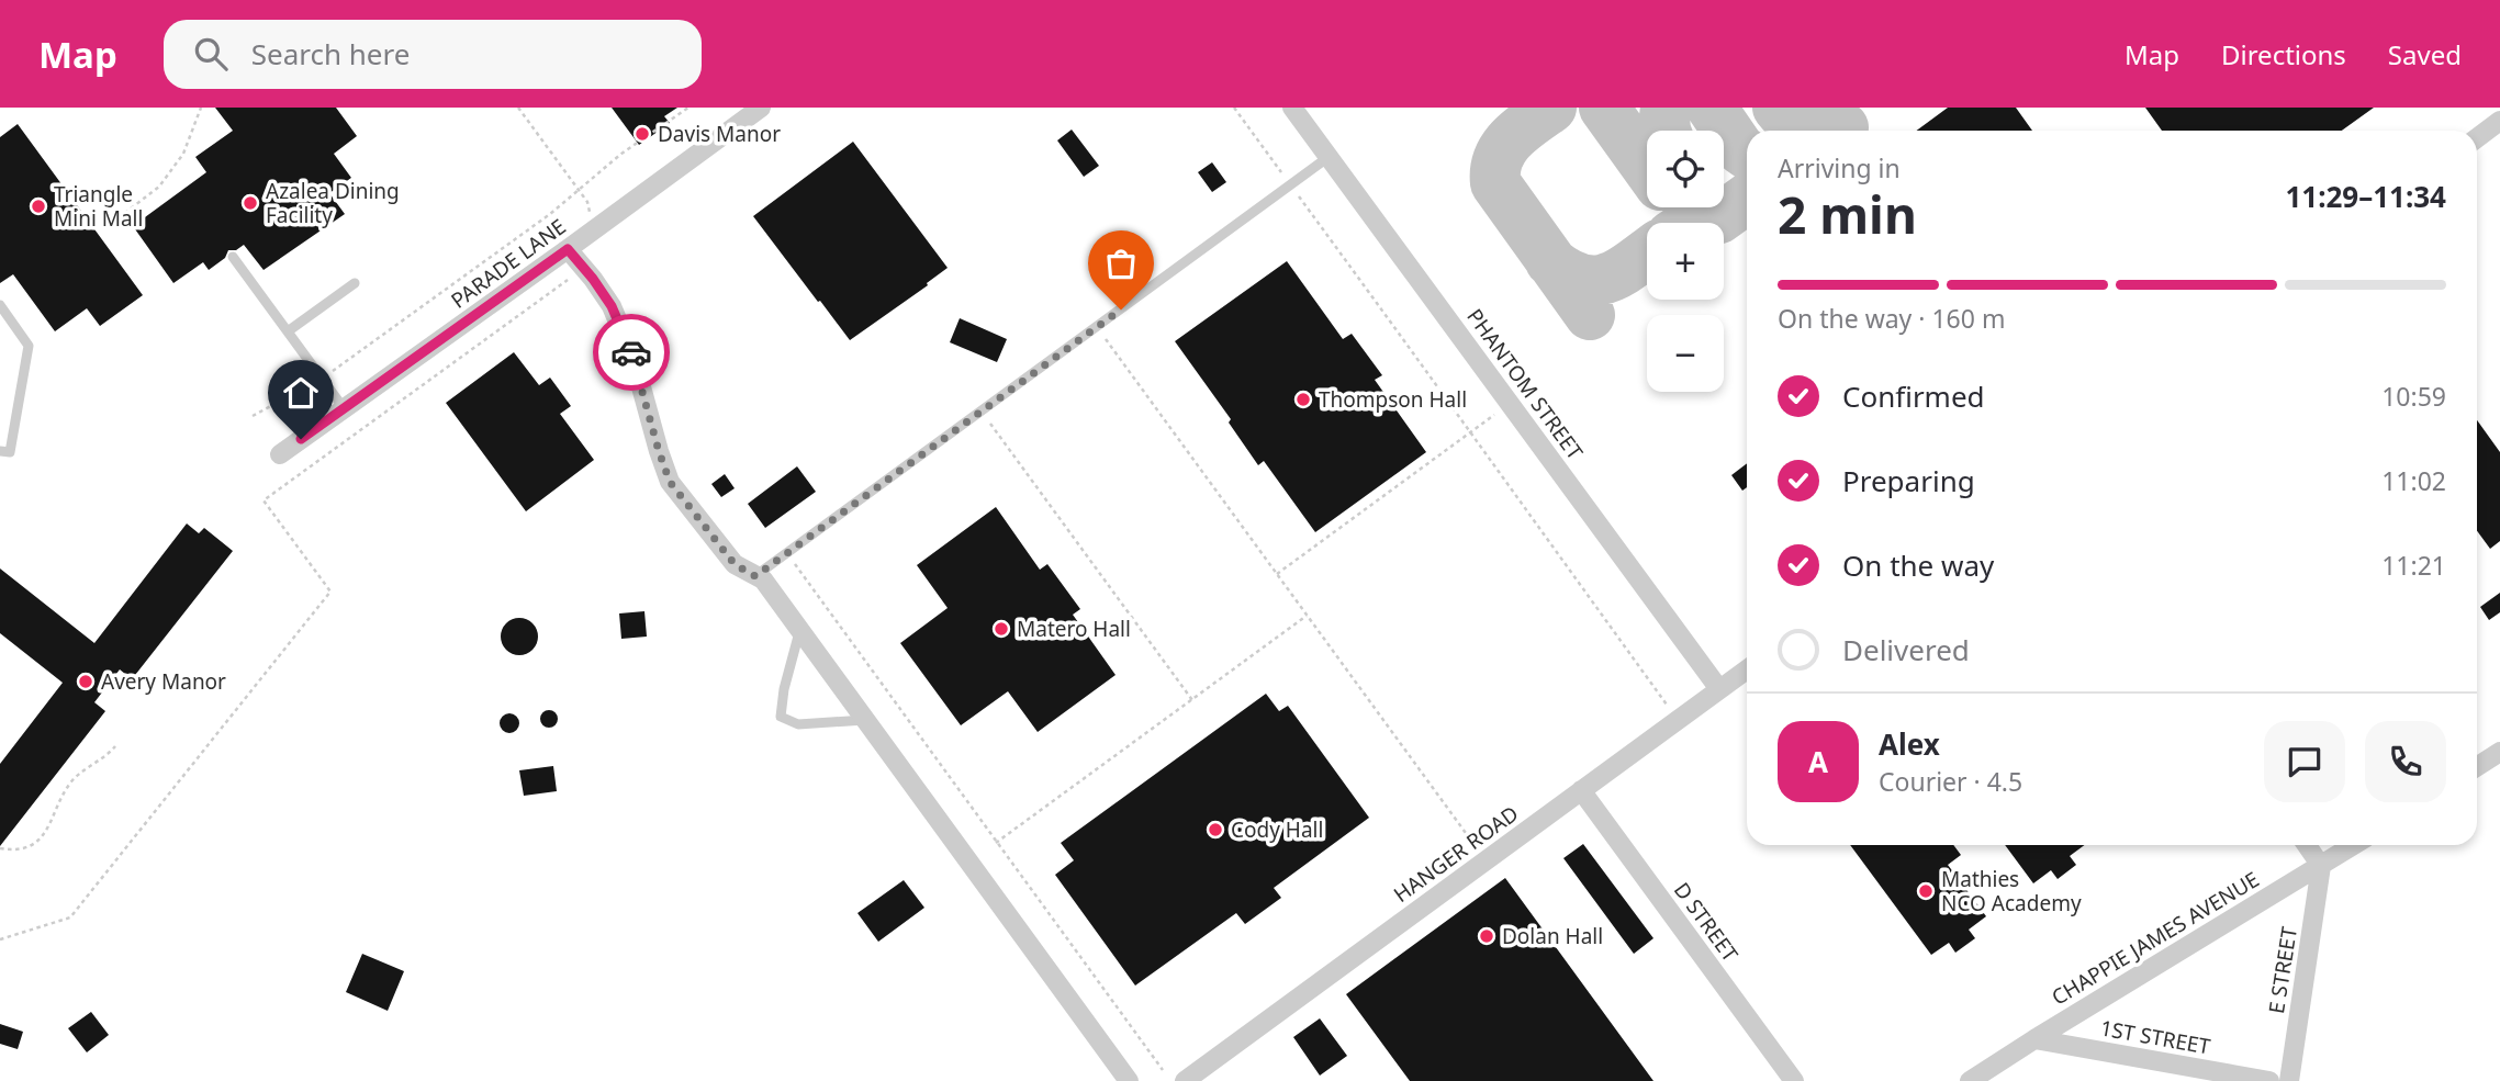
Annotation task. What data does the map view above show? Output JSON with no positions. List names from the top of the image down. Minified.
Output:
{"streets":{"street":["PARADE LANE","PHANTOM STREET","HANGER ROAD","D STREET","CHAPPIE JAMES AVENUE","E STREET","1ST STREET"]},"crossings":[["PHANTOM STREET","HANGER ROAD"],["HANGER ROAD","D STREET"],["CHAPPIE JAMES AVENUE","E STREET"],["CHAPPIE JAMES AVENUE","1ST STREET"]],"places":["Davis Manor","Azalea Dining Facility","Triangle Mini Mall","Thompson Hall","Matero Hall","Avery Manor","Cody Hall","Mathies NCO Academy","Dolan Hall"],"page":{"header":"Map","search":"Search here","nav":["Map","Directions","Saved"],"map_buttons":["+","−"],"heading":["2 min","Arriving in","11:29–11:34"],"panel":["Alex","Courier · 4.5"],"bar":"On the way · 160 m","list":[["Confirmed","10:59"],["Preparing","11:02"],["On the way","11:21"],"Delivered"],"round":"A"}}
